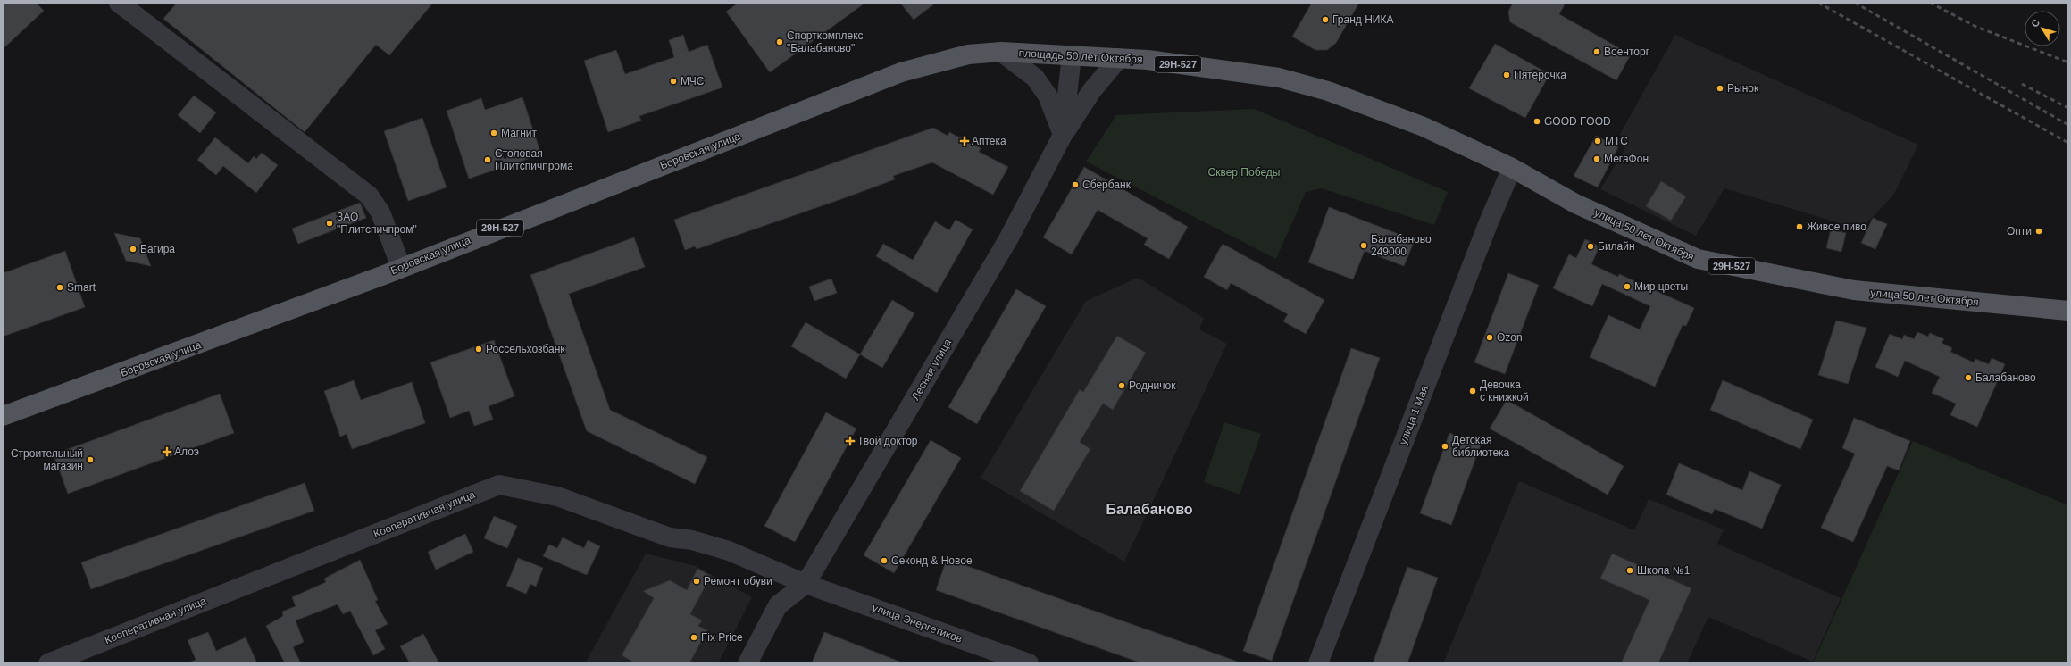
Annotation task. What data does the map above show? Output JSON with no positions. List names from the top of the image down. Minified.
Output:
{"streets":{"main road":["площадь 50 лет Октября","29Н-527","Боровская улица","улица 50 лет Октября"],"street":["Лесная улица","улица 1 Мая","Кооперативная улица","улица Энергетиков"]},"crossings":[["площадь 50 лет Октября","Боровская улица"],["площадь 50 лет Октября","улица 50 лет Октября"],["площадь 50 лет Октября","Лесная улица"],["улица 50 лет Октября","улица 1 Мая"],["Лесная улица","Кооперативная улица"],["Лесная улица","улица Энергетиков"],["Кооперативная улица","улица Энергетиков"]],"districts":["Балабаново"],"parks":["Сквер Победы"],"places":{"other":["Гранд НИКА","Спорткомплекс \"Балабаново\"","Военторг","Пятёрочка","МЧС","Рынок","GOOD FOOD","Магнит","МТС","МегаФон","Столовая Плитспичпрома","Сбербанк","ЗАО \"Плитспичпром\"","Живое пиво","Опти","Балабаново 249000","Билайн","Багира","Мир цветы","Smart","Ozon","Россельхозбанк","Балабаново","Родничок","Девочка с книжкой","Детская библиотека","Строительный магазин","Секонд & Новое","Школа №1","Ремонт обуви","Fix Price"],"health":["Аптека","Твой доктор","Алоэ"]},"north":"top left"}
